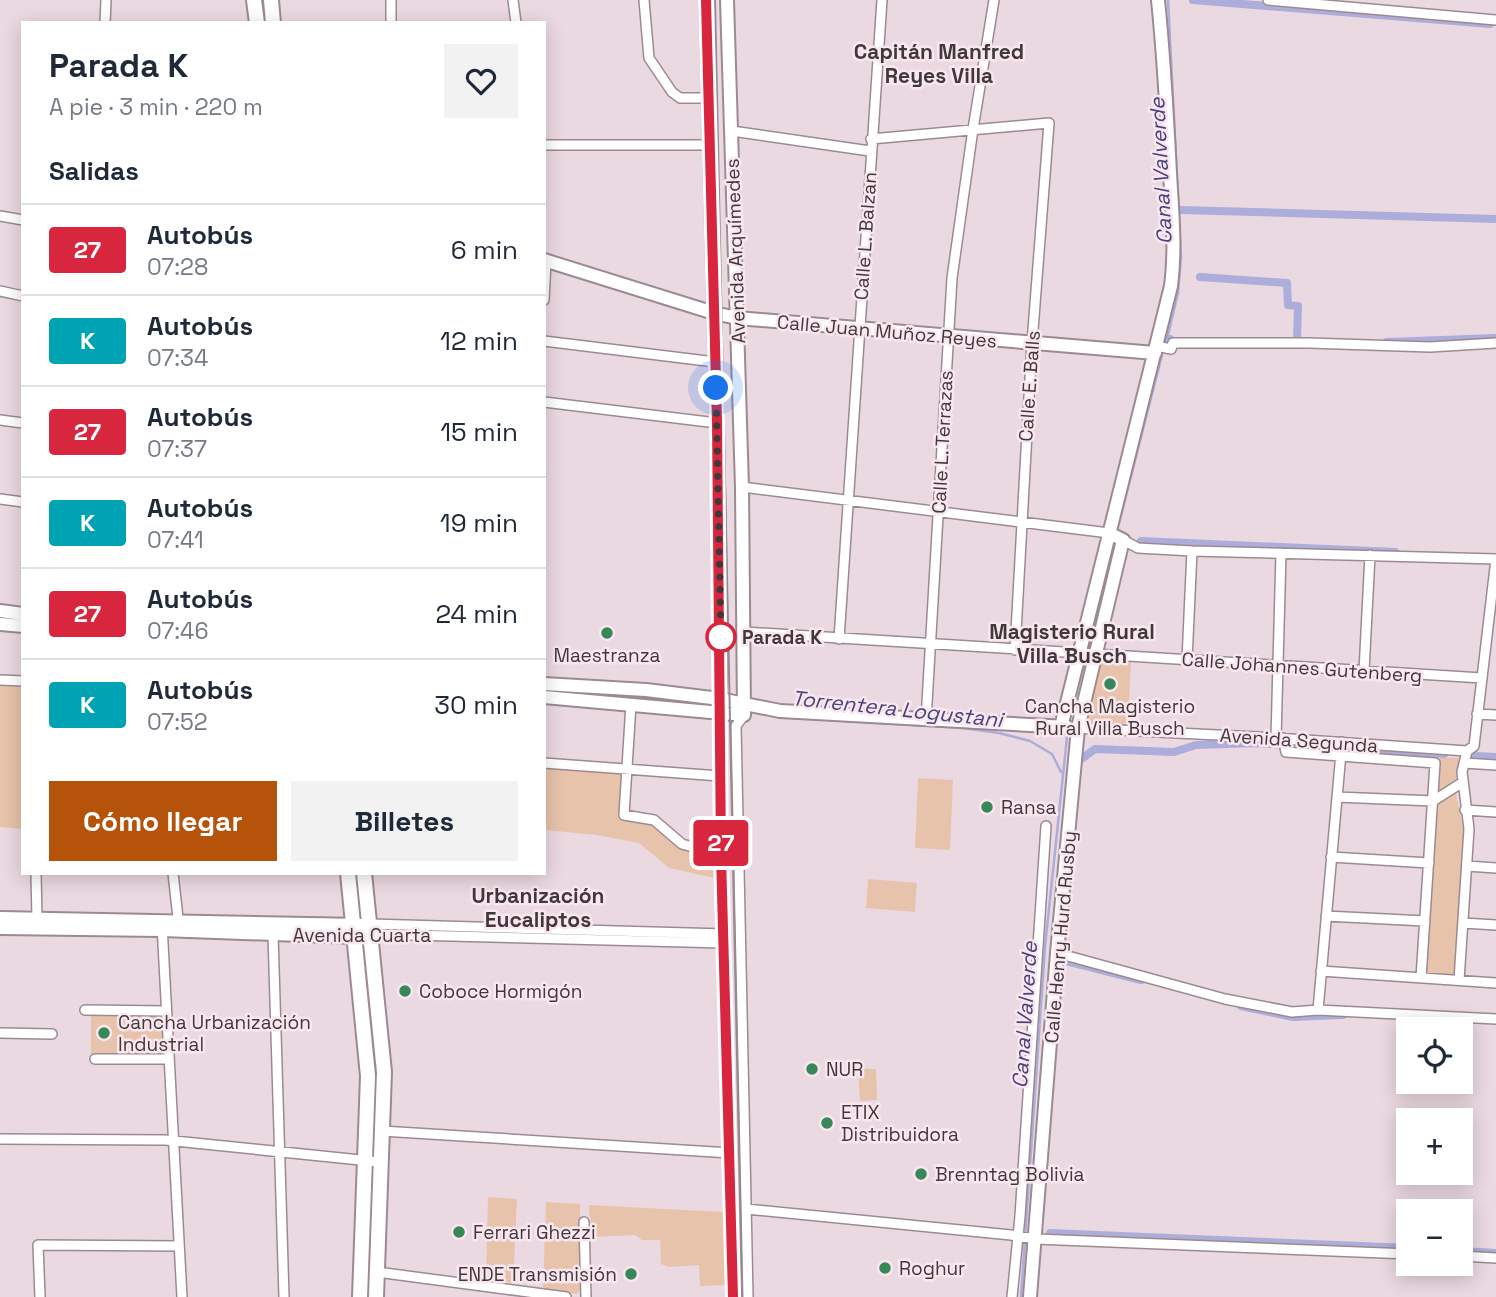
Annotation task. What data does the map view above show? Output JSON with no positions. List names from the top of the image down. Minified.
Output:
{"streets":{"street":["Calle L. Balzan","Avenida Arquímedes","Calle Juan Muñoz Reyes","Calle E. Balls","Calle L. Terrazas","Calle Johannes Gutenberg","Avenida Segunda","Avenida Cuarta","Calle Henry Hurd Rusby"]},"crossings":[["Calle L. Balzan","Calle Juan Muñoz Reyes"],["Calle L. Balzan","Calle Johannes Gutenberg"],["Avenida Arquímedes","Calle Juan Muñoz Reyes"],["Avenida Arquímedes","Calle Johannes Gutenberg"],["Avenida Arquímedes","Avenida Segunda"],["Avenida Arquímedes","Avenida Cuarta"],["Calle Juan Muñoz Reyes","Calle E. Balls"],["Calle Juan Muñoz Reyes","Calle L. Terrazas"],["Calle E. Balls","Calle L. Terrazas"],["Calle E. Balls","Calle Johannes Gutenberg"],["Calle L. Terrazas","Calle Johannes Gutenberg"],["Calle L. Terrazas","Avenida Segunda"],["Calle Johannes Gutenberg","Calle Henry Hurd Rusby"],["Avenida Segunda","Calle Henry Hurd Rusby"]],"districts":["Capitán Manfred Reyes Villa","Magisterio Rural Villa Busch","Urbanización Eucaliptos"],"water":["Canal Valverde","Torrentera Logustani"],"places":["Maestranza","Parada K","Cancha Magisterio Rural Villa Busch","Ransa","Coboce Hormigón","Cancha Urbanización Industrial","NUR","ETIX Distribuidora","Brenntag Bolivia","Ferrari Ghezzi","Roghur","ENDE Transmisión"],"lines":["bus line 27"],"page":{"on_map":"27","heading":[["Parada K","A pie · 3 min · 220 m"],"Salidas"],"list":[{"mark":"27","name":"Autobús","note":"07:28","value":"6 min"},{"mark":"K","name":"Autobús","note":"07:34","value":"12 min"},{"mark":"27","name":"Autobús","note":"07:37","value":"15 min"},{"mark":"K","name":"Autobús","note":"07:41","value":"19 min"},{"mark":"27","name":"Autobús","note":"07:46","value":"24 min"},{"mark":"K","name":"Autobús","note":"07:52","value":"30 min"}],"buttons":["Cómo llegar","Billetes"],"map_buttons":["+","−"]}}
